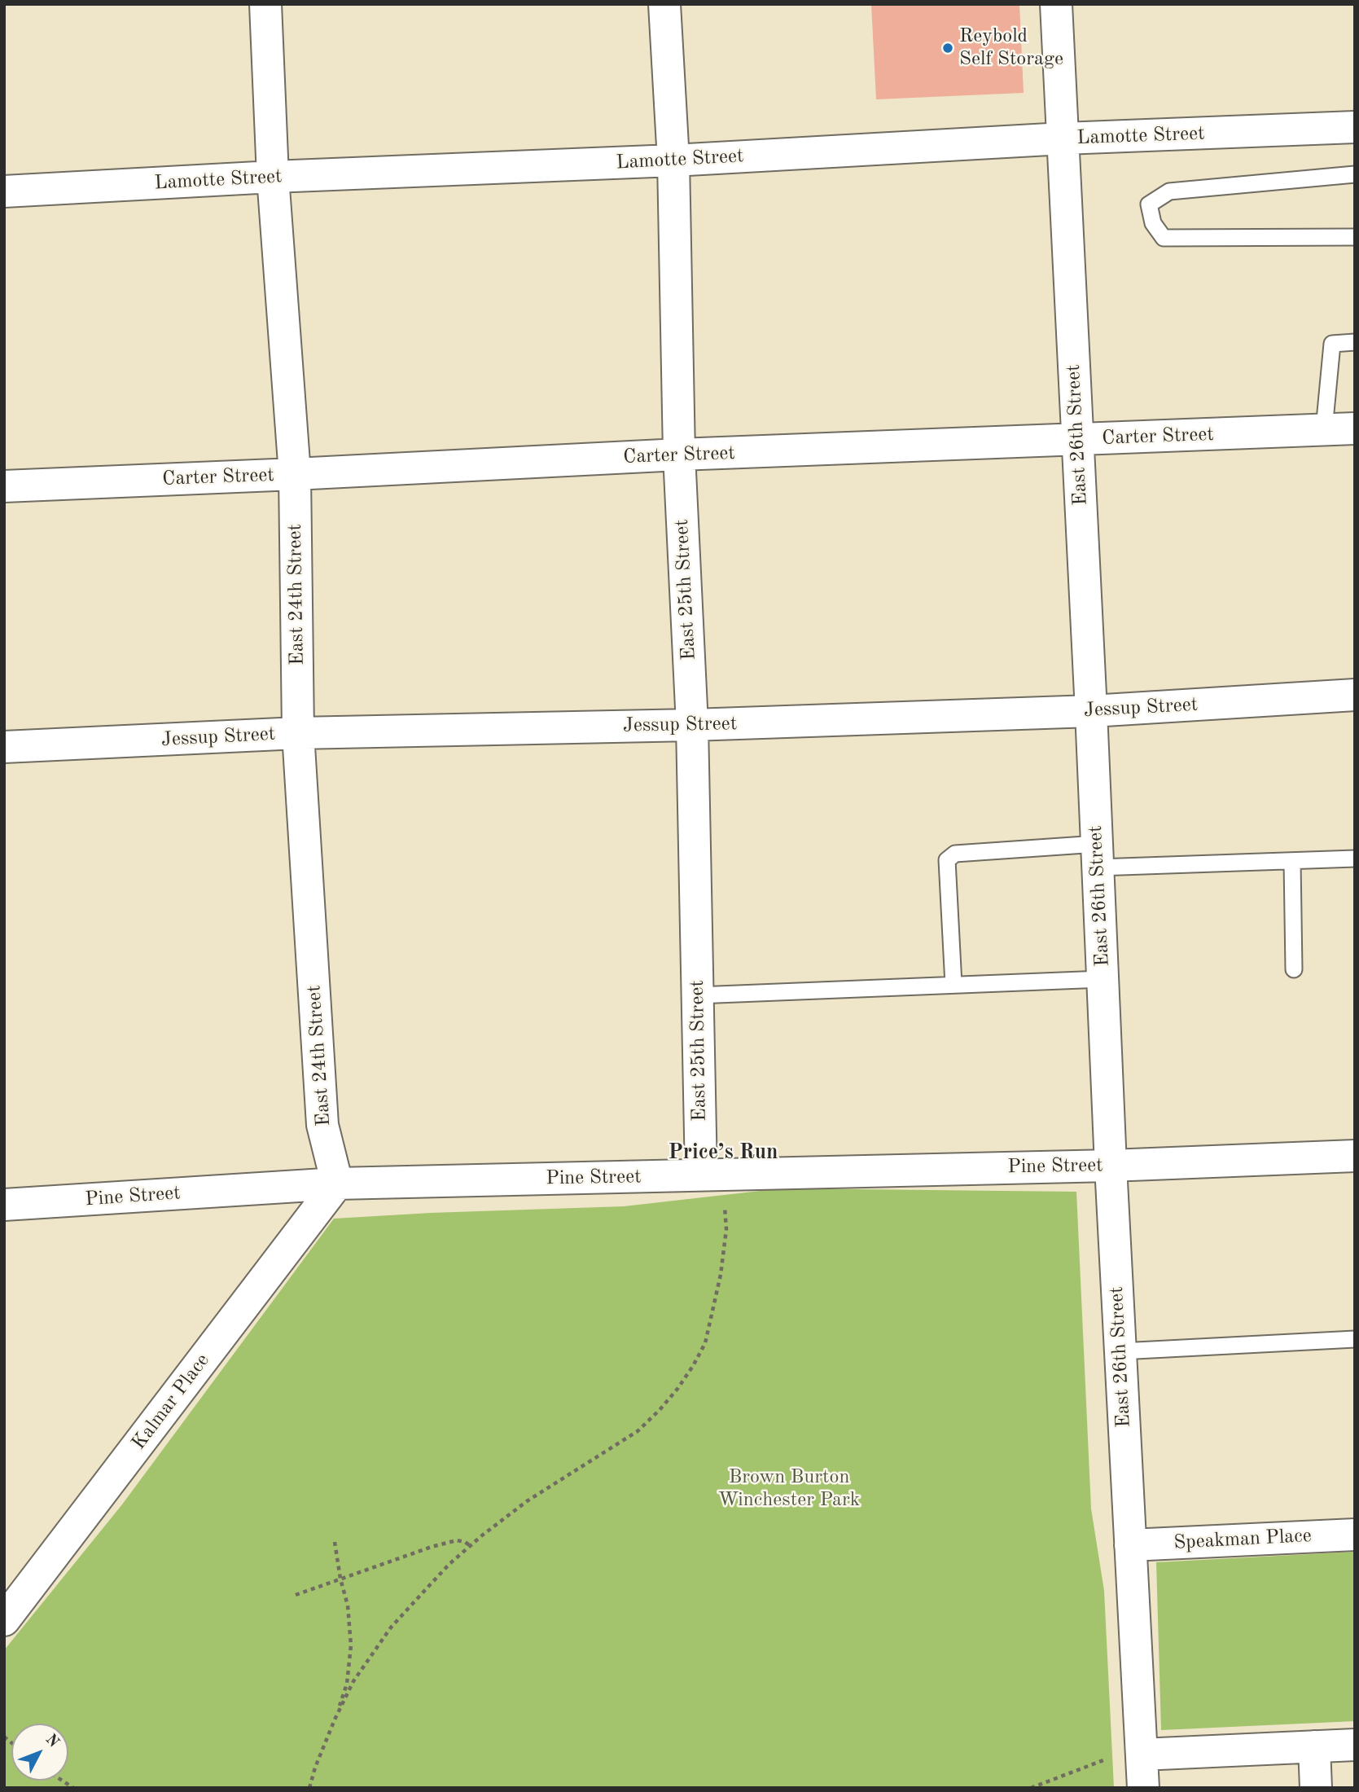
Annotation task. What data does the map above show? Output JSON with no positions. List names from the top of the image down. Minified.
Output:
{"streets":{"street":["Lamotte Street","East 26th Street","Carter Street","East 25th Street","East 24th Street","Jessup Street","Pine Street","Kalmar Place","Speakman Place"]},"crossings":[["Lamotte Street","East 26th Street"],["Lamotte Street","East 25th Street"],["Lamotte Street","East 24th Street"],["East 26th Street","Carter Street"],["East 26th Street","Jessup Street"],["East 26th Street","Pine Street"],["East 26th Street","Speakman Place"],["Carter Street","East 25th Street"],["Carter Street","East 24th Street"],["East 25th Street","Jessup Street"],["East 25th Street","Pine Street"],["East 24th Street","Jessup Street"],["East 24th Street","Pine Street"],["East 24th Street","Kalmar Place"],["Pine Street","Kalmar Place"]],"districts":["Price’s Run"],"parks":["Brown Burton Winchester Park"],"places":["Reybold Self Storage"],"north":"top right"}
